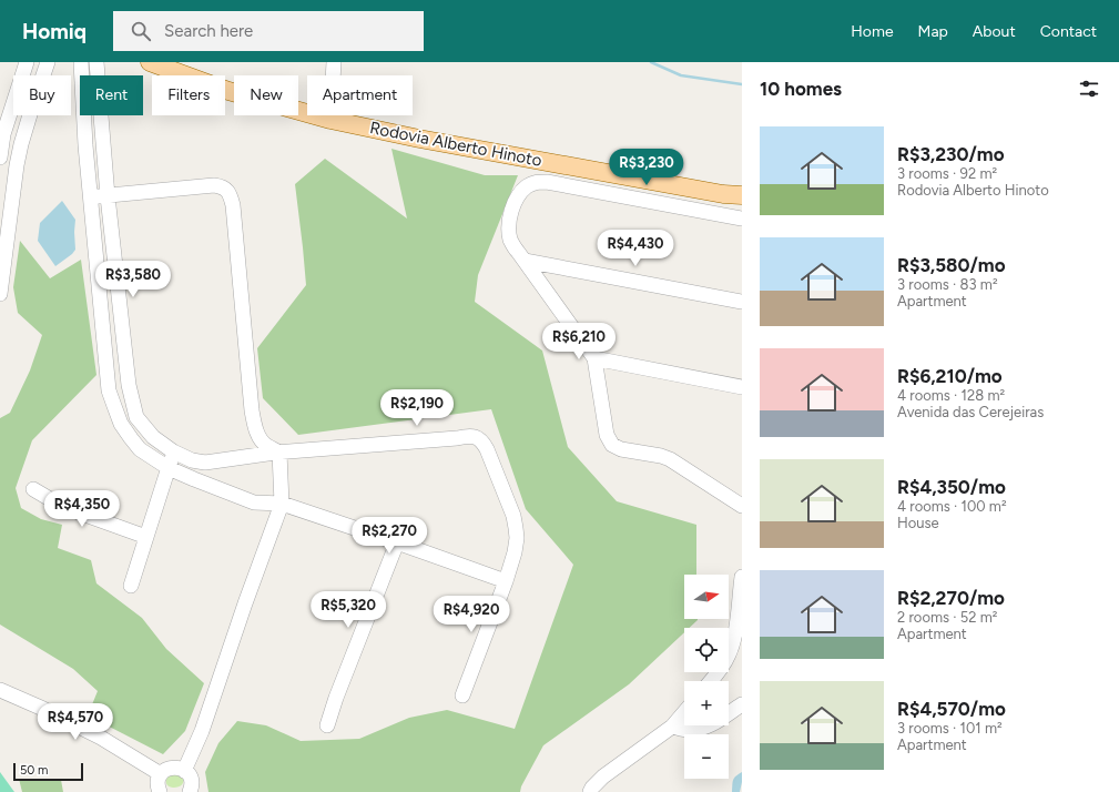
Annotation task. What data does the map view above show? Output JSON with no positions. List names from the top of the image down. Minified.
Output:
{"streets":{"main road":["Rodovia Alberto Hinoto"]},"scale_bar":"50 m","north":"right","page":{"header":"Homiq","search":"Search here","nav":["Home","Map","About","Contact"],"heading":"10 homes","chip":["Buy","Rent","Filters","New","Apartment"],"list":[{"name":"R$3,230/mo","note":"3 rooms · 92 m² · Rodovia Alberto Hinoto"},{"name":"R$3,580/mo","note":"3 rooms · 83 m² · Apartment"},{"name":"R$6,210/mo","note":"4 rooms · 128 m² · Avenida das Cerejeiras"},{"name":"R$4,350/mo","note":"4 rooms · 100 m² · House"},{"name":"R$2,270/mo","note":"2 rooms · 52 m² · Apartment"},{"name":"R$4,570/mo","note":"3 rooms · 101 m² · Apartment"}],"price":["R$3,230","R$4,430","R$3,580","R$6,210","R$2,190","R$4,350","R$2,270","R$5,320","R$4,920","R$4,570"],"map_buttons":["+","−"],"scale":"50 m"}}
